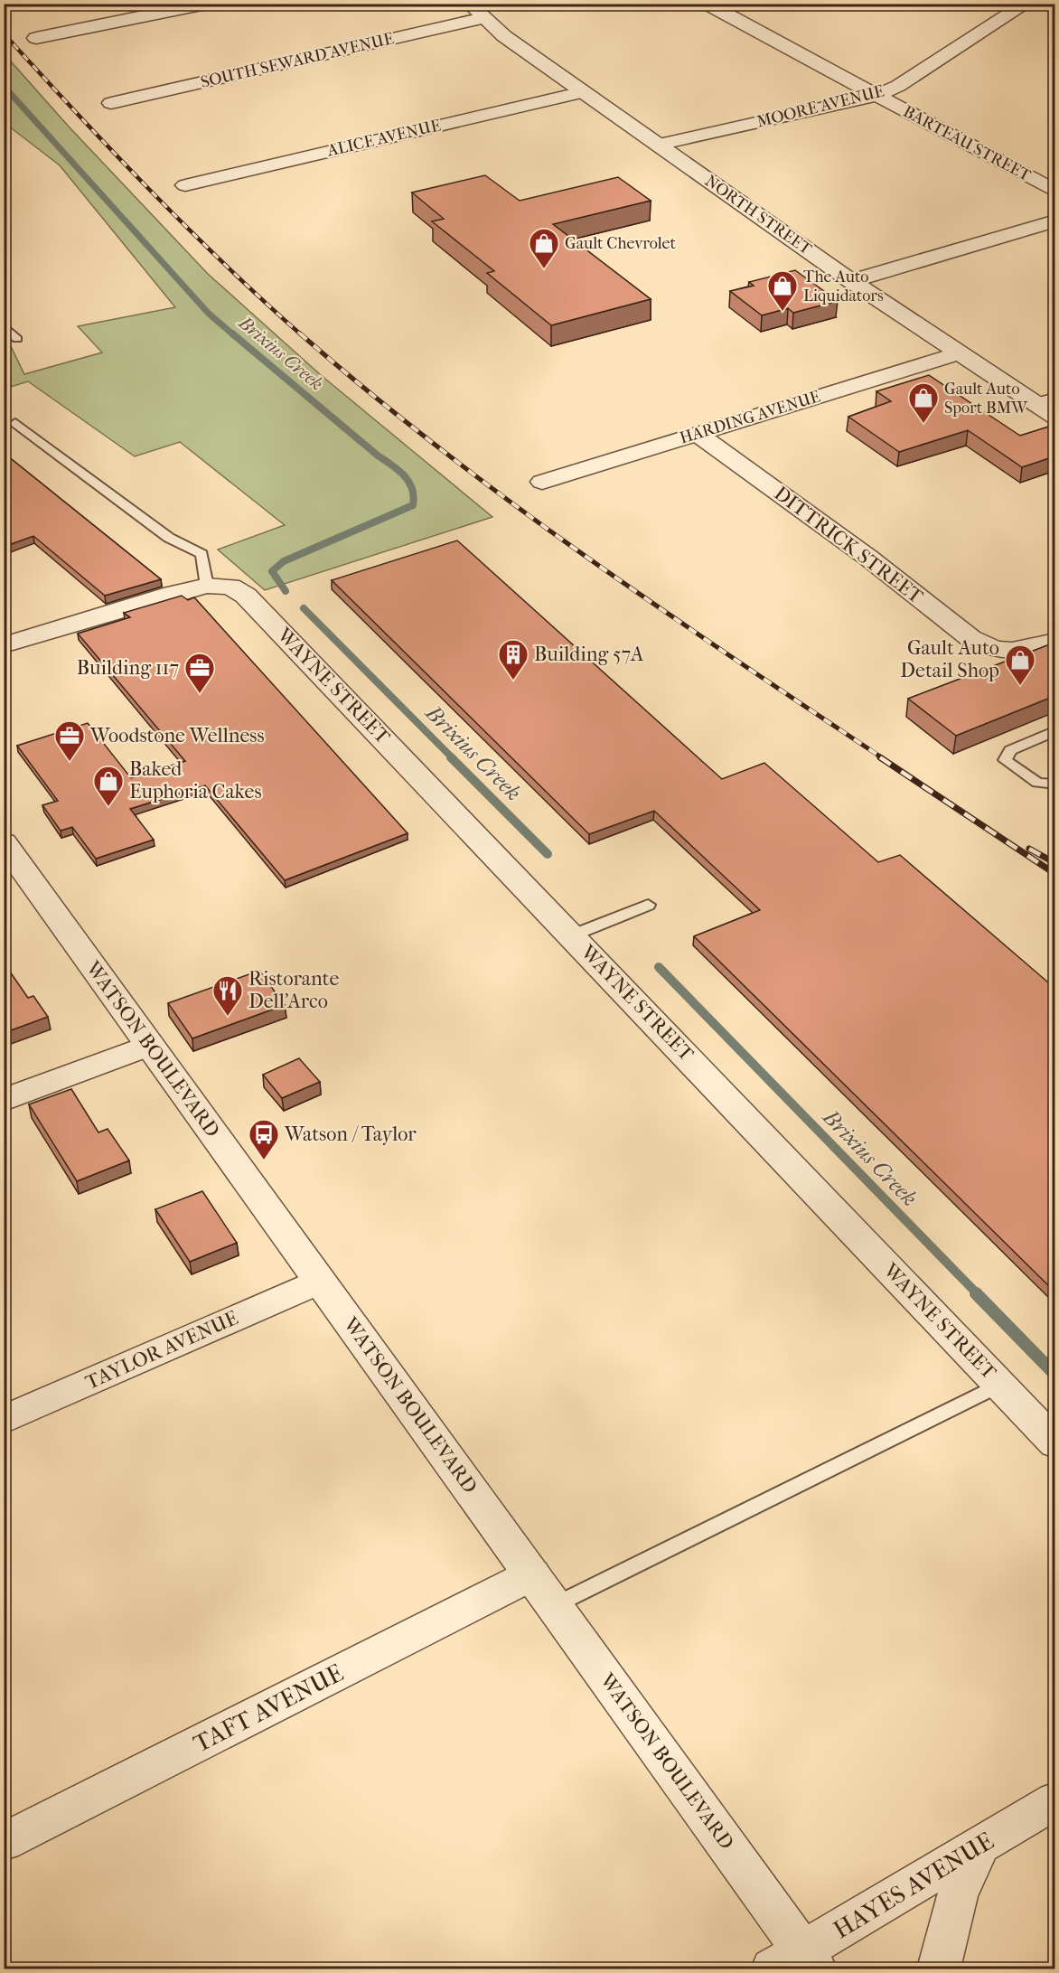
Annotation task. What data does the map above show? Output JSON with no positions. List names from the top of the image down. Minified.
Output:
{"streets":{"street":["SOUTH SEWARD AVENUE","MOORE AVENUE","ALICE AVENUE","BARTEAU STREET","NORTH STREET","HARDING AVENUE","DITTRICK STREET","WAYNE STREET","WATSON BOULEVARD","TAYLOR AVENUE","TAFT AVENUE","HAYES AVENUE"]},"crossings":[["SOUTH SEWARD AVENUE","NORTH STREET"],["MOORE AVENUE","BARTEAU STREET"],["MOORE AVENUE","NORTH STREET"],["ALICE AVENUE","NORTH STREET"],["NORTH STREET","HARDING AVENUE"],["HARDING AVENUE","DITTRICK STREET"],["WATSON BOULEVARD","TAYLOR AVENUE"],["WATSON BOULEVARD","TAFT AVENUE"],["WATSON BOULEVARD","HAYES AVENUE"]],"water":["Brixius Creek"],"places":{"shop":["Gault Chevrolet","The Auto Liquidators","Gault Auto Sport BMW","Gault Auto Detail Shop","Baked Euphoria Cakes"],"building":["Building 57A"],"office":["Building 117","Woodstone Wellness"],"restaurant":["Ristorante Dell’Arco"],"bus stop":["Watson / Taylor"]}}
